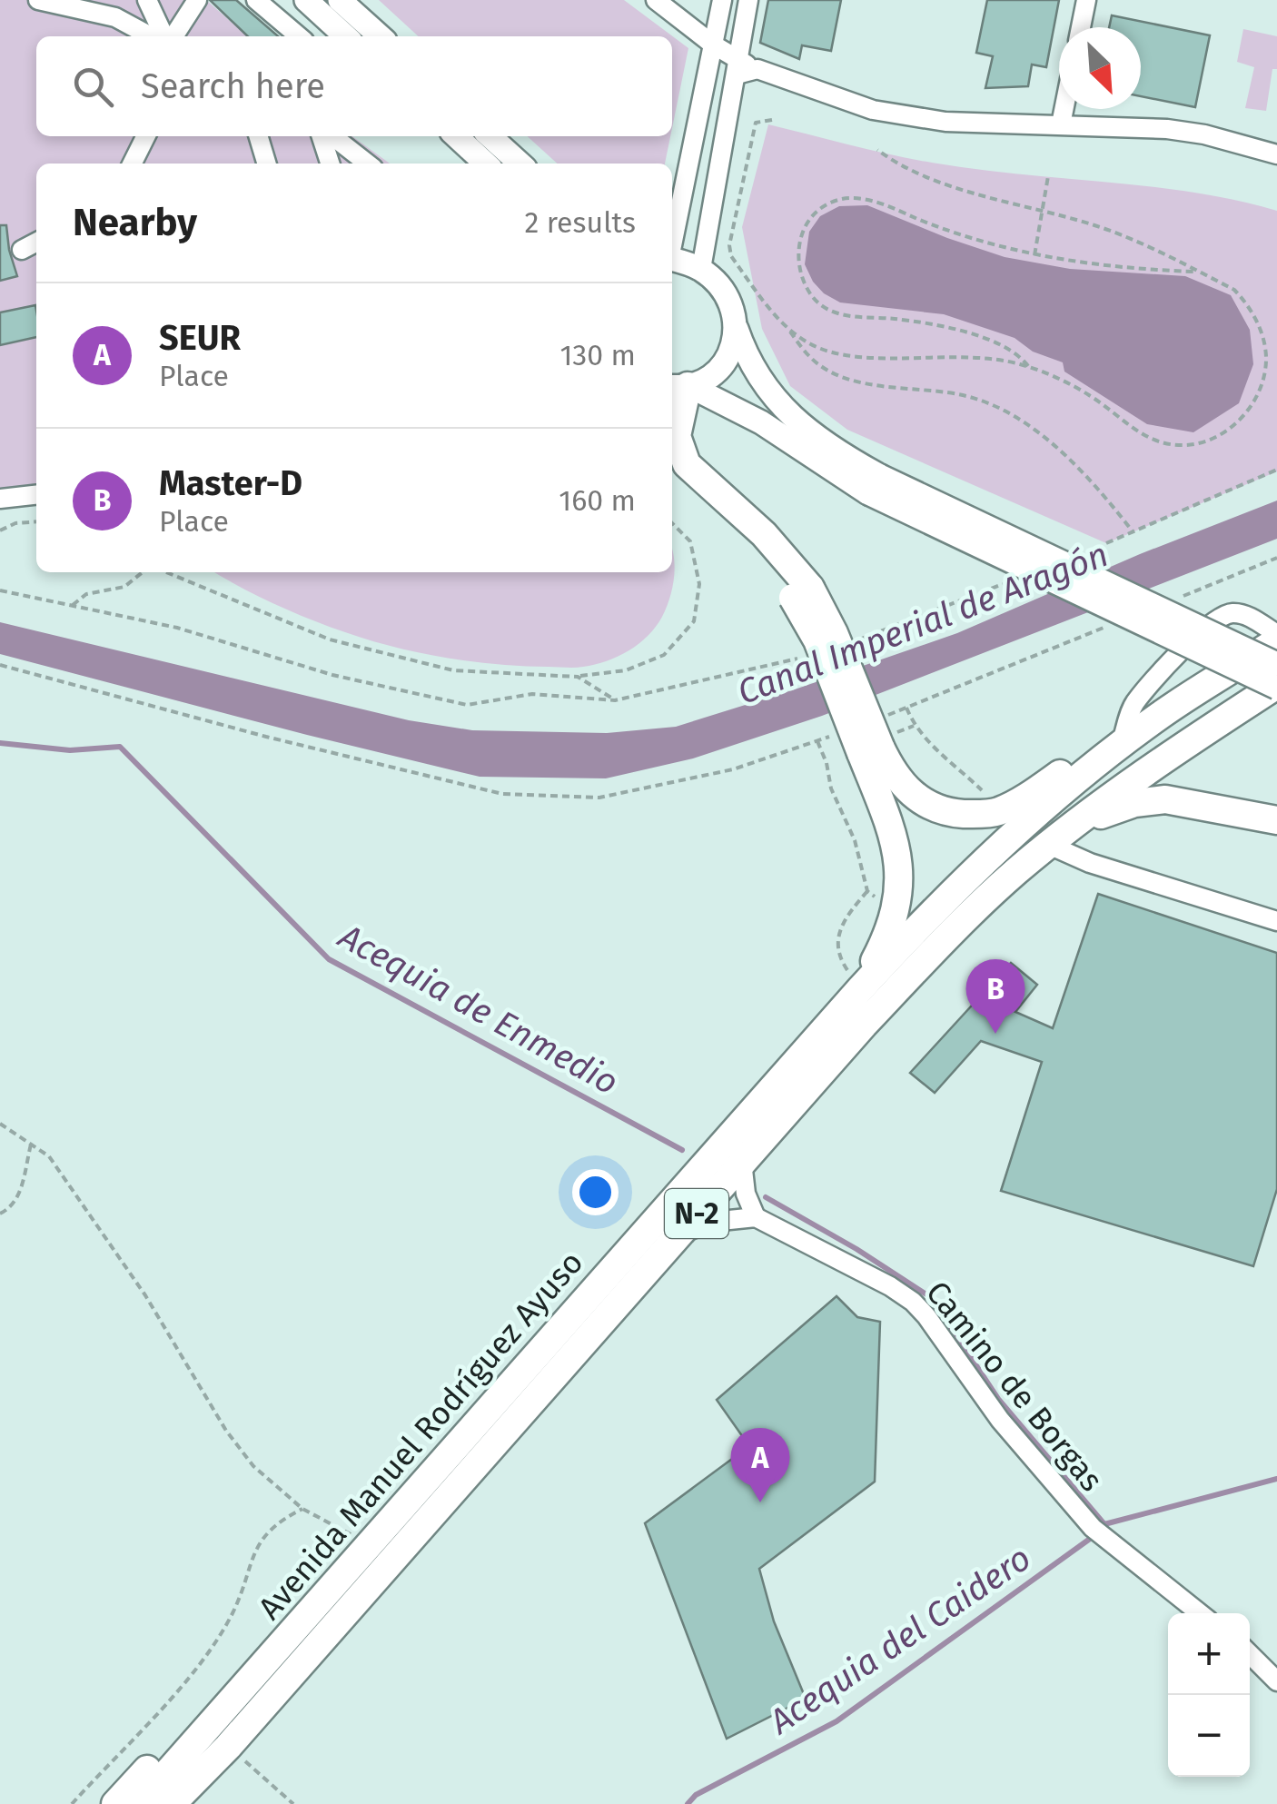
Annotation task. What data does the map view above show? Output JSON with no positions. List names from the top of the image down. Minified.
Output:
{"streets":{"highway":["N-2","Avenida Manuel Rodríguez Ayuso"],"street":["Camino de Borgas"]},"water":["Canal Imperial de Aragón","Acequia de Enmedio","Acequia del Caidero"],"north":"bottom right","page":{"search":"Search here","heading":["Nearby","2 results"],"list":[{"mark":"A","name":"SEUR","note":"Place","value":"130 m"},{"mark":"B","name":"Master-D","note":"Place","value":"160 m"}],"pins":["B","A"],"map_buttons":["+","−"]}}
